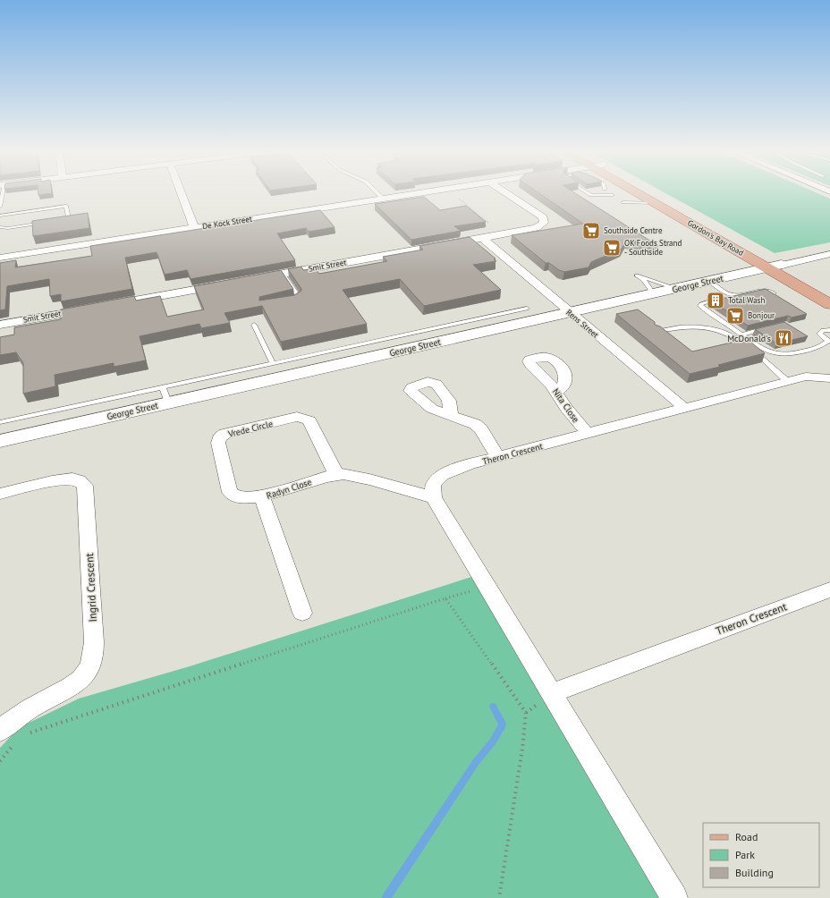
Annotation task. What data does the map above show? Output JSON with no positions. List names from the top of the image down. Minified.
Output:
{"streets":{"main road":["Gordon's Bay Road"],"street":["De Kock Street","Smit Street","George Street","Rens Street","Nita Close","Vrede Circle","Theron Crescent","Radyn Close","Ingrid Crescent"]},"crossings":[["Gordon's Bay Road","George Street"],["Smit Street","Rens Street"],["George Street","Rens Street"],["Rens Street","Theron Crescent"],["Nita Close","Theron Crescent"],["Vrede Circle","Radyn Close"],["Theron Crescent","Radyn Close"]],"places":{"supermarket":["Southside Centre","OK Foods Strand - Southside","Bonjour"],"building":["Total Wash"],"restaurant":["McDonald's"]},"legend":["Road","Park","Building"]}
